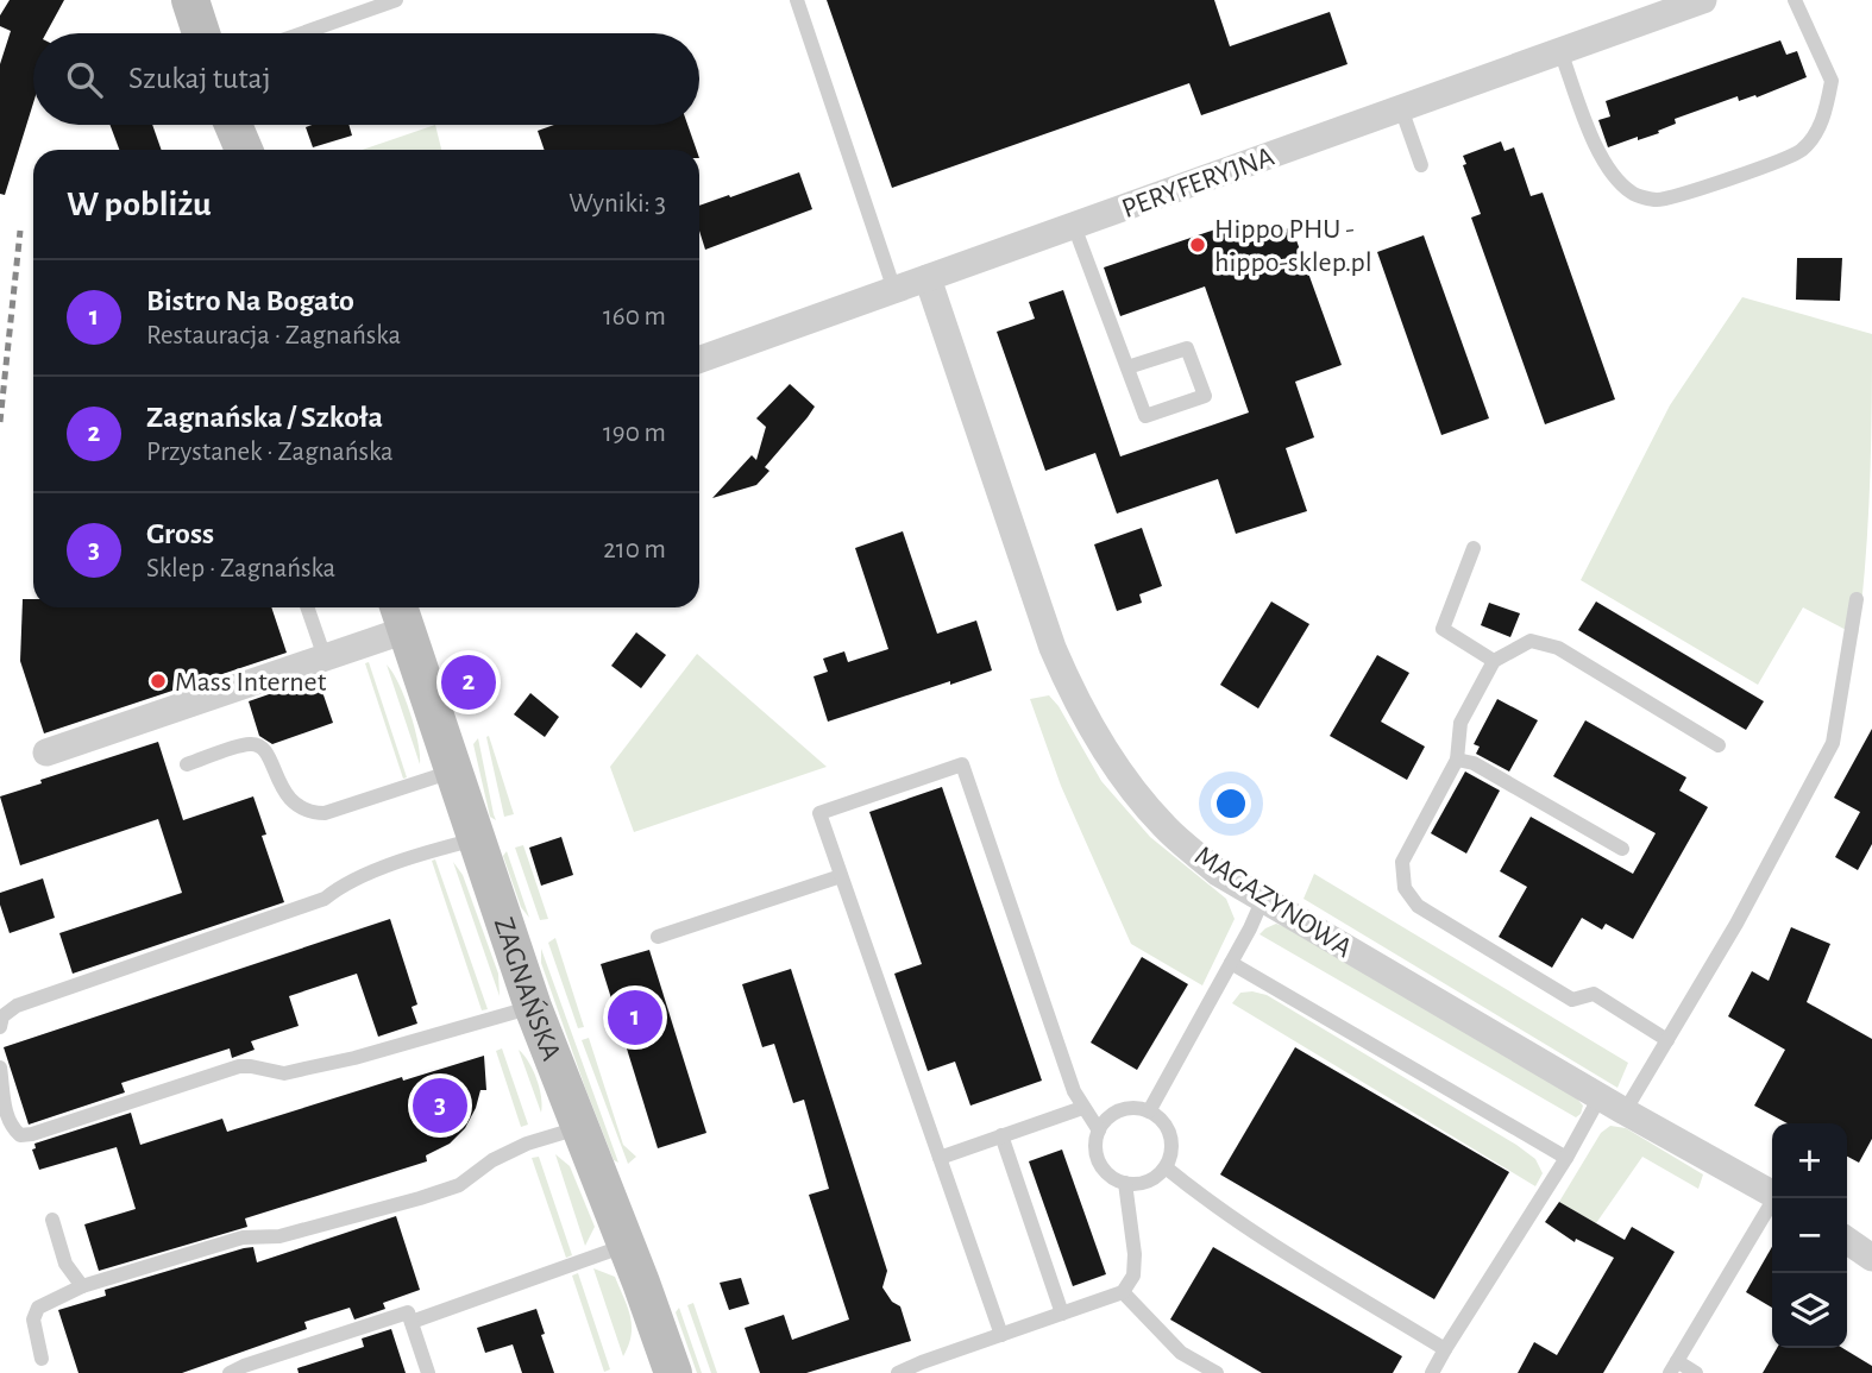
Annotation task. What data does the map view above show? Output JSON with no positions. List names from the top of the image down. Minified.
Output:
{"streets":{"street":["PERYFERYJNA","MAGAZYNOWA","ZAGNAŃSKA"]},"crossings":[["PERYFERYJNA","MAGAZYNOWA"]],"places":["Hippo PHU - hippo-sklep.pl","Mass Internet"],"page":{"search":"Szukaj tutaj","heading":["W pobliżu","Wyniki: 3"],"list":[{"mark":"1","name":"Bistro Na Bogato","note":"Restauracja · Zagnańska","value":"160 m"},{"mark":"2","name":"Zagnańska / Szkoła","note":"Przystanek · Zagnańska","value":"190 m"},{"mark":"3","name":"Gross","note":"Sklep · Zagnańska","value":"210 m"}],"pins":["2","1","3"],"map_buttons":["+","−"]}}
